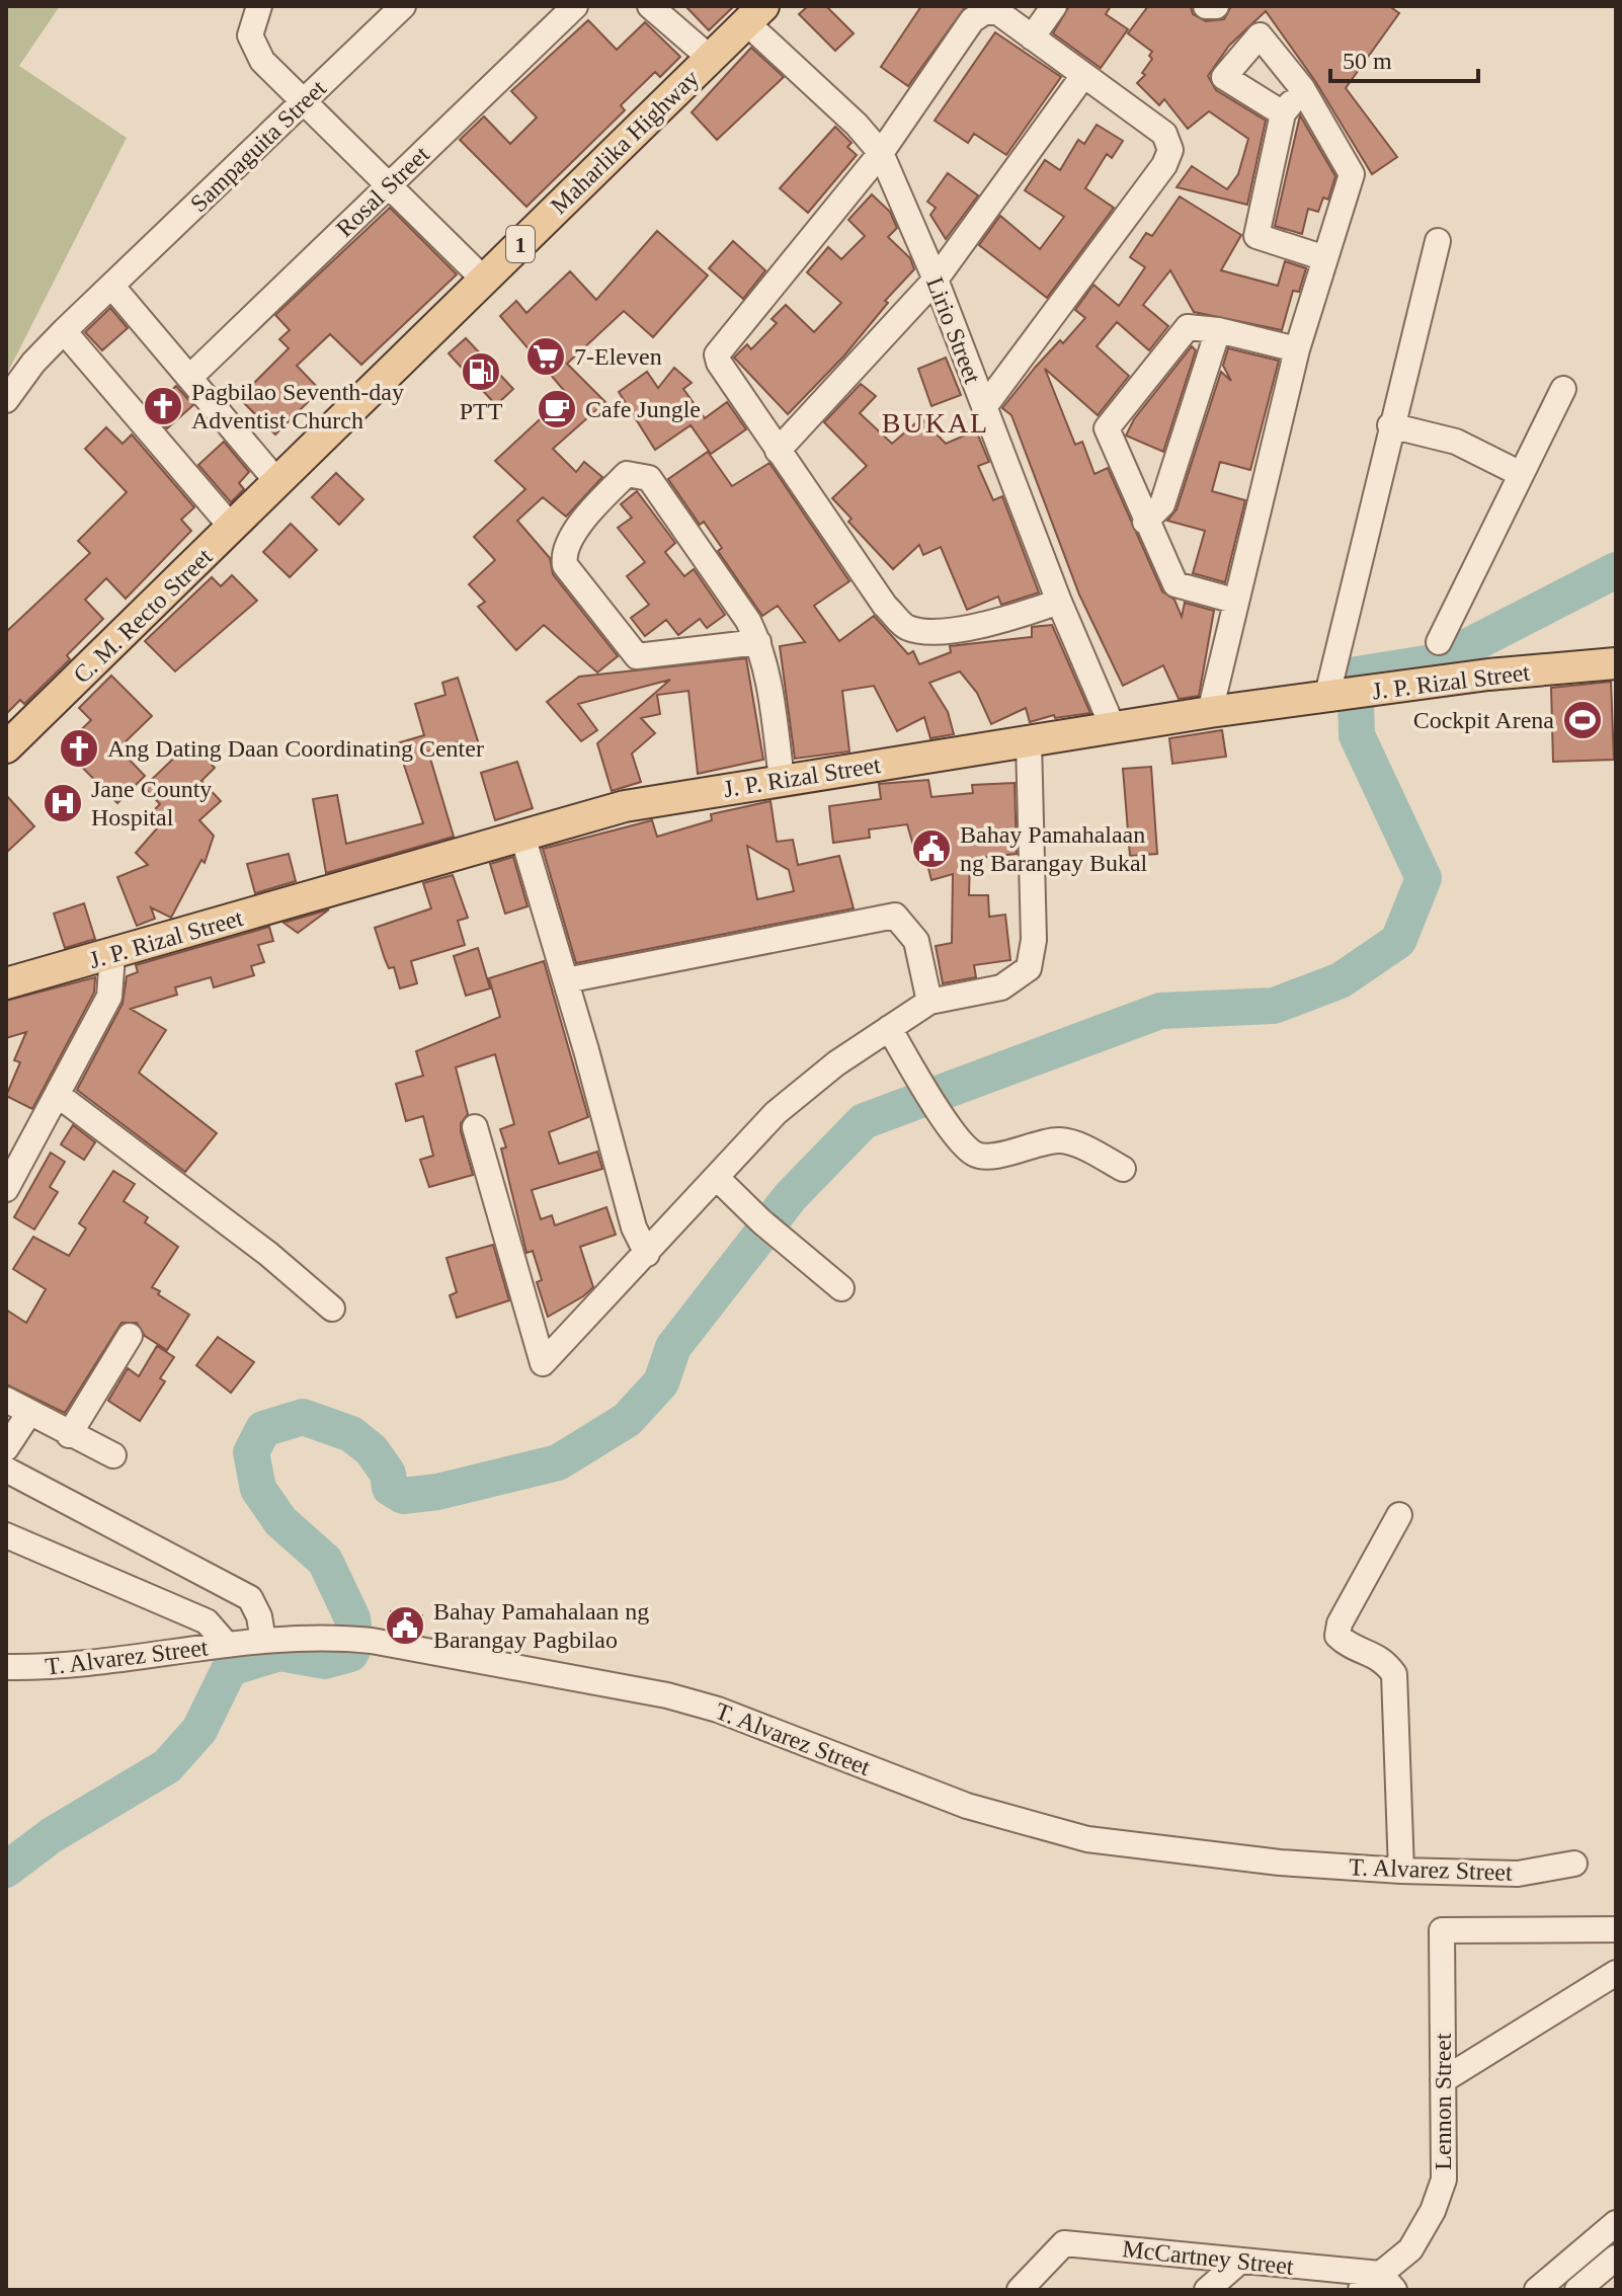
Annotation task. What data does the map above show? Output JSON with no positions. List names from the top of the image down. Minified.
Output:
{"streets":{"main road":["Maharlika Highway","1","C. M. Recto Street","J. P. Rizal Street"],"street":["Sampaguita Street","Rosal Street","Lirio Street","T. Alvarez Street","Lennon Street","McCartney Street"]},"crossings":[["Maharlika Highway","Lirio Street"],["Maharlika Highway","C. M. Recto Street"],["Lirio Street","J. P. Rizal Street"],["Lennon Street","McCartney Street"]],"districts":["BUKAL"],"places":{"supermarket":["7-Eleven"],"fuel station":["PTT"],"church":["Pagbilao Seventh-day Adventist Church","Ang Dating Daan Coordinating Center"],"cafe":["Cafe Jungle"],"sports":["Cockpit Arena"],"hospital":["Jane County Hospital"],"public building":["Bahay Pamahalaan ng Barangay Bukal","Bahay Pamahalaan ng Barangay Pagbilao"]},"scale_bar":"50 m"}
